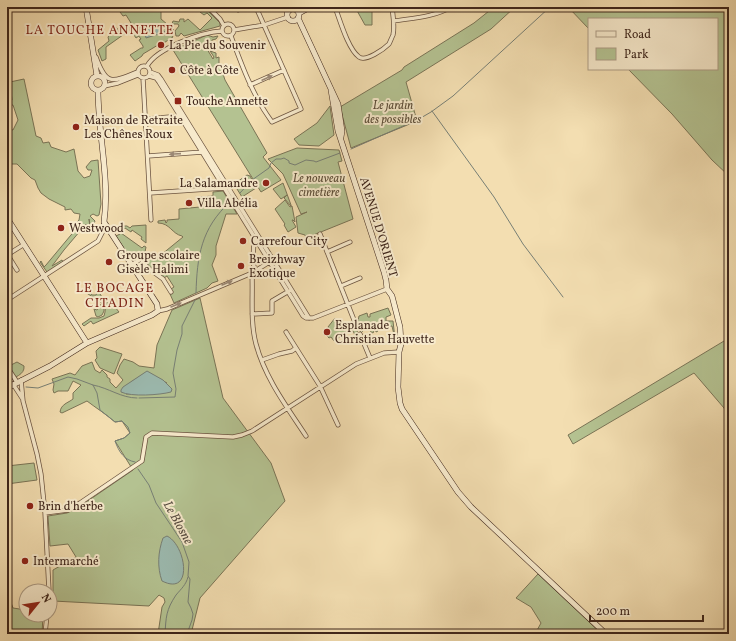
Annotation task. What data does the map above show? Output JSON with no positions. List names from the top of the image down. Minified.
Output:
{"streets":{"street":["AVENUE D'ORIENT"]},"districts":["LA TOUCHE ANNETTE","LE BOCAGE CITADIN"],"water":["Le Blosne"],"parks":["Le jardin des possibles","Le nouveau cimetière"],"places":{"other":["La Pie du Souvenir","Côte à Côte","Maison de Retraite Les Chênes Roux","La Salamandre","Villa Abélia","Westwood","Carrefour City","Groupe scolaire Gisèle Halimi","Breizhway Exotique","Esplanade Christian Hauvette","Brin d'herbe","Intermarché"],"transit":["Touche Annette"]},"legend":["Road","Park"],"scale_bar":"200 m","north":"top right"}
